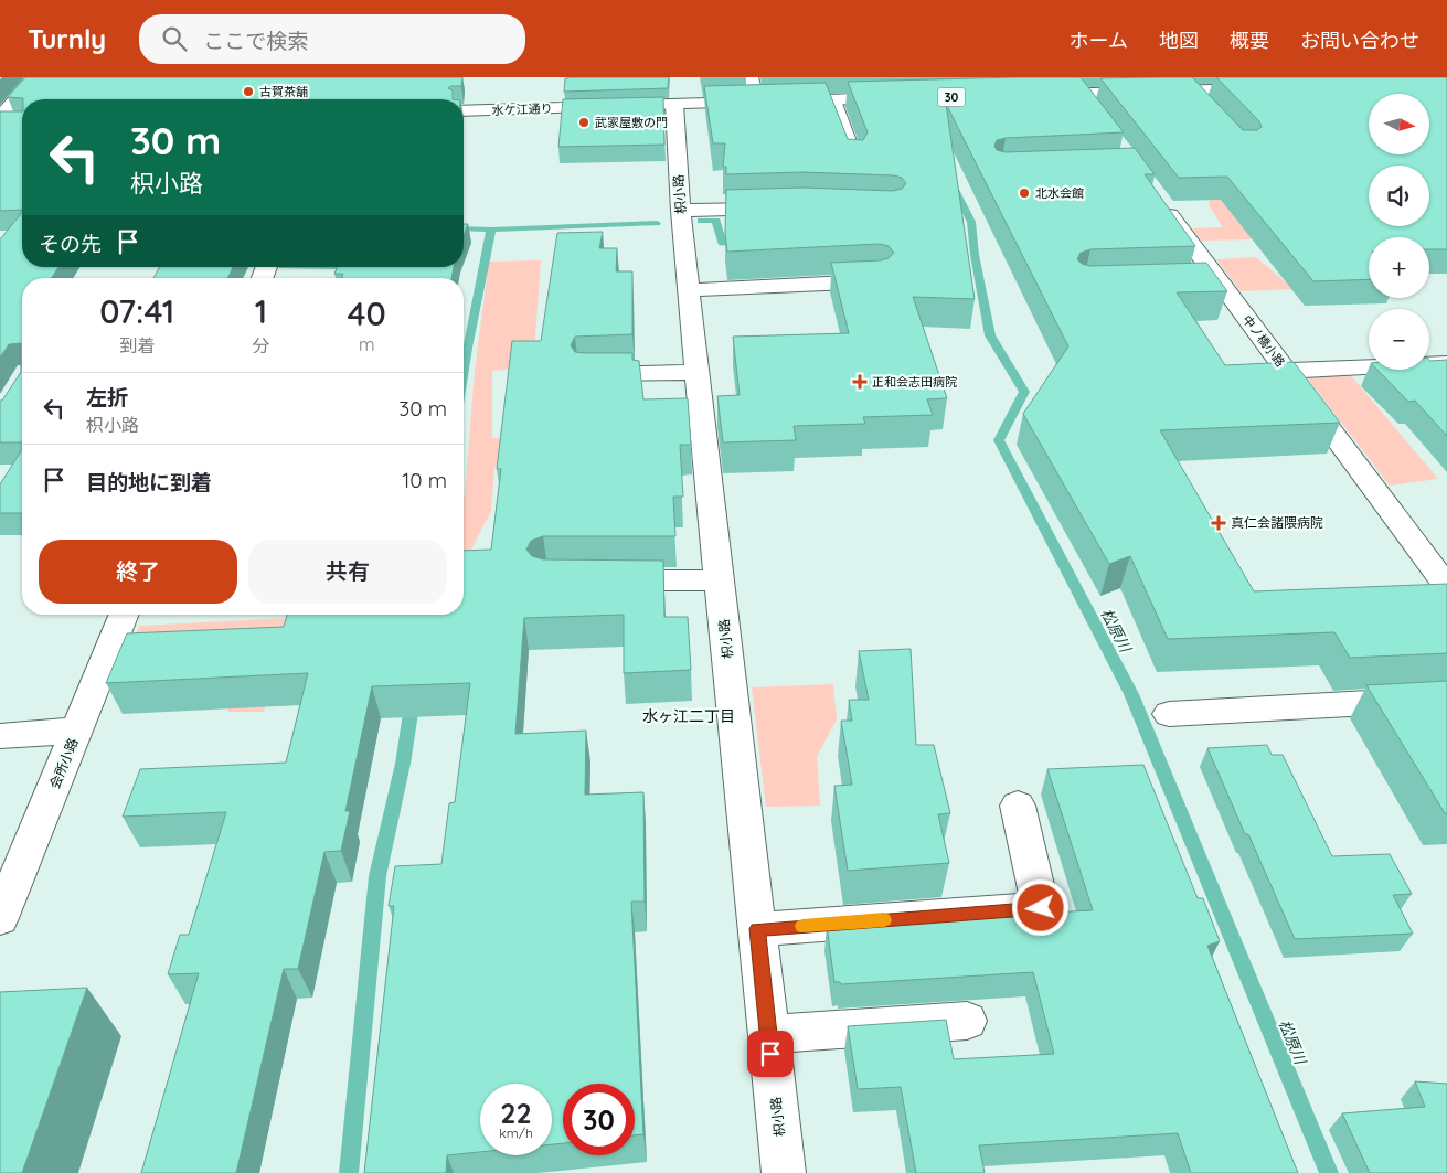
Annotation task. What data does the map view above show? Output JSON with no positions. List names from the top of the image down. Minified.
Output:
{"streets":{"street":["水ケ江通り","枳小路","中ノ橋小路","会所小路"]},"crossings":[["水ケ江通り","枳小路"]],"districts":["水ヶ江二丁目"],"water":["松原川"],"places":{"other":["古賀茶舗","武家屋敷の門","北水会館"],"health":["正和会志田病院","真仁会諸隈病院"]},"north":"right","page":{"header":"Turnly","search":"ここで検索","nav":["ホーム","地図","概要","お問い合わせ"],"map_buttons":["+","−"],"turn":["30 m","枳小路"],"then":"その先","eta":["07:41","到着","1","分","40","m"],"list":[{"name":"左折","note":"枳小路","value":"30 m"},{"name":"目的地に到着","value":"10 m"}],"buttons":["終了","共有"],"speed":"22 km/h","limit":"30"}}
